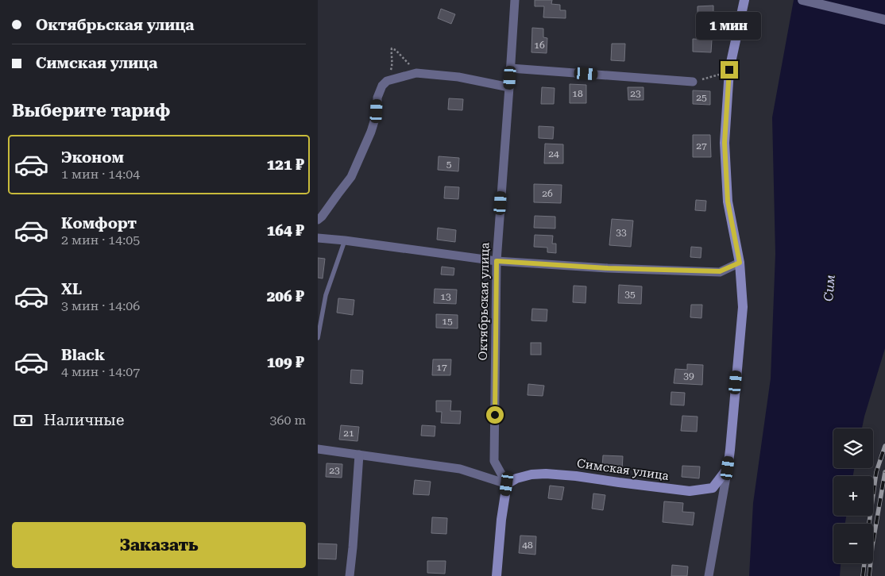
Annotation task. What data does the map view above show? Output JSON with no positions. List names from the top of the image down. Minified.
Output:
{"streets":{"main road":["Симская улица"],"street":["Октябрьская улица"]},"crossings":[["Октябрьская улица","Симская улица"]],"water":["Сим"],"house_numbers":["16","18","23","25","27","24","5","26","33","35","13","15","17","39","21","23","48"],"page":{"banner":["Октябрьская улица","Симская улица"],"bubble":"1 мин","heading":"Выберите тариф","list":[{"name":"Эконом","note":"1 мин · 14:04","value":"121 ₽"},{"name":"Комфорт","note":"2 мин · 14:05","value":"164 ₽"},{"name":"XL","note":"3 мин · 14:06","value":"206 ₽"},{"name":"Black","note":"4 мин · 14:07","value":"109 ₽"}],"pay":["Наличные","360 m"],"map_buttons":["+","−"],"buttons":"Заказать"}}
